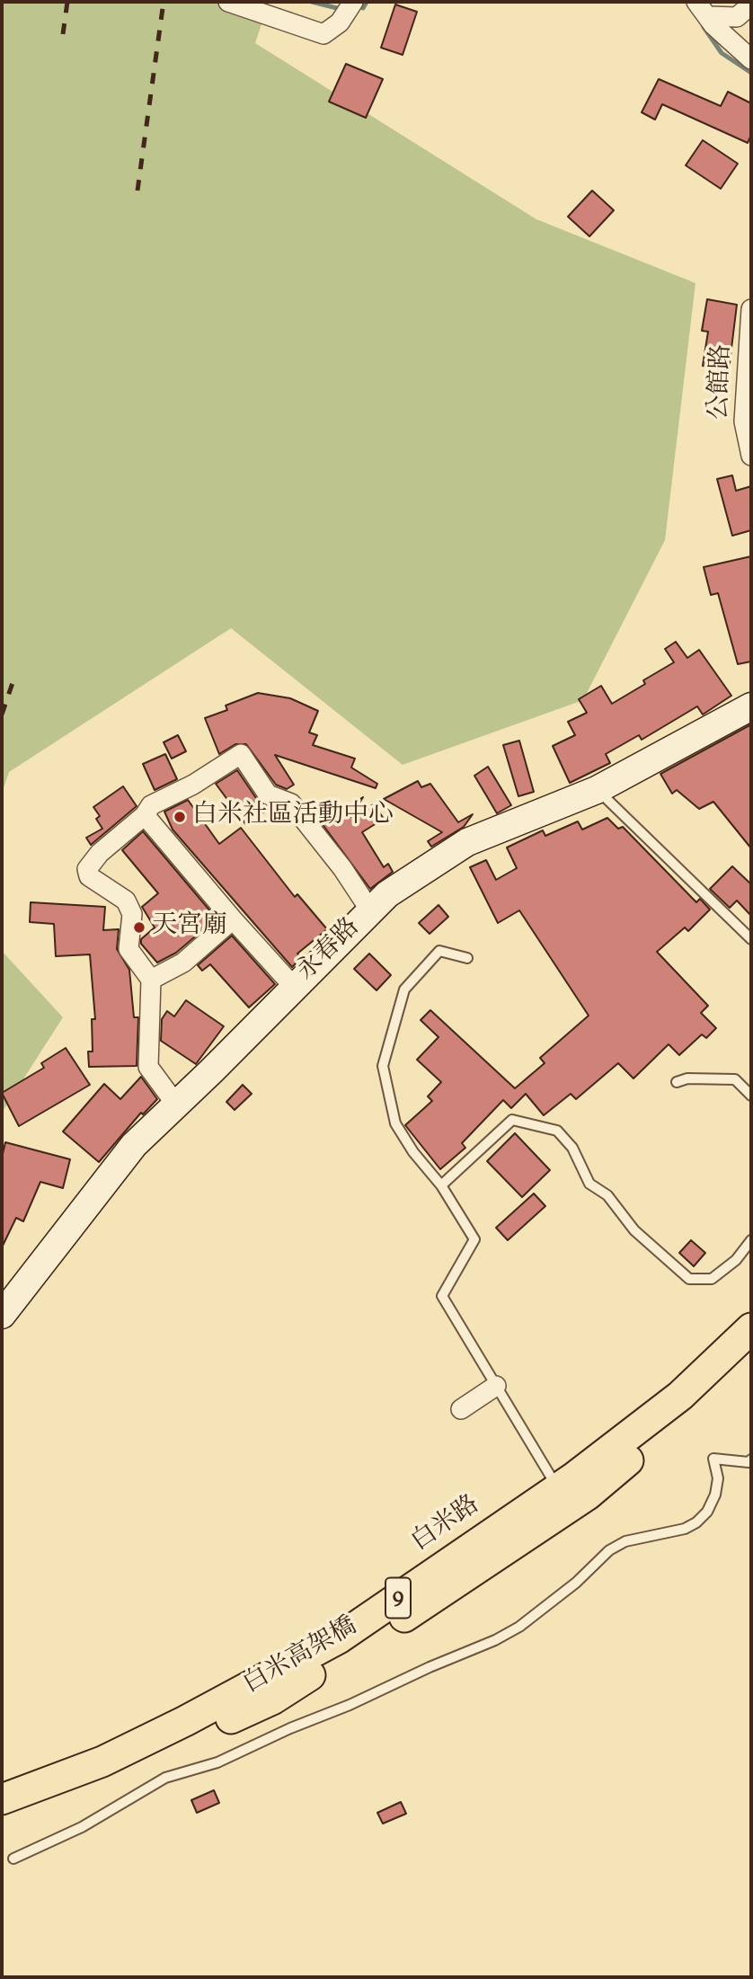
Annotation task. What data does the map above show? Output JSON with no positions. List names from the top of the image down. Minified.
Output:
{"streets":{"main road":["9","白米高架橋"],"street":["公館路","永春路","白米路"]},"places":["白米社區活動中心","天宮廟"]}
